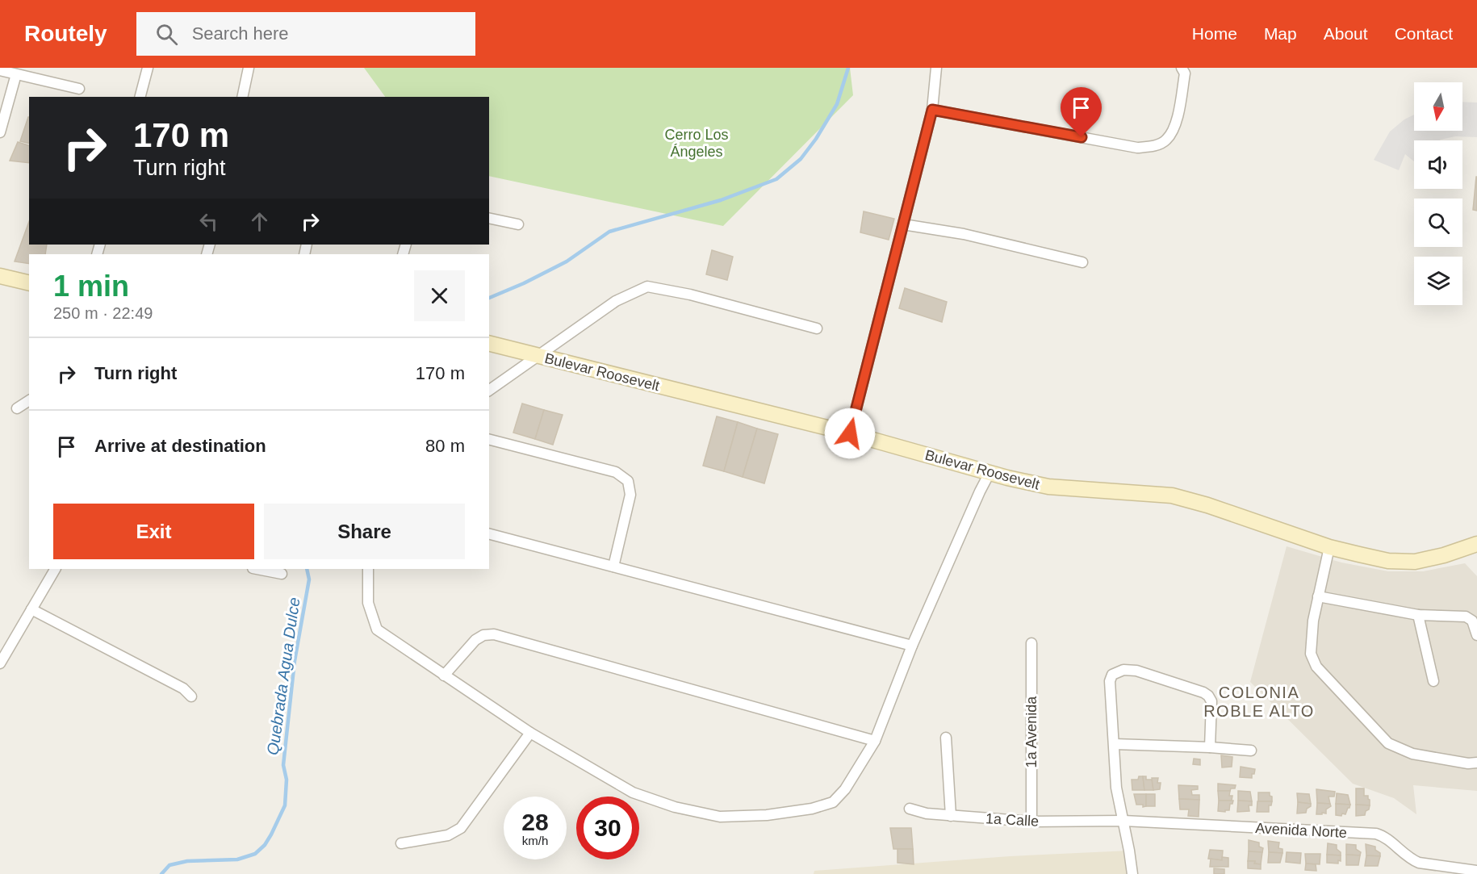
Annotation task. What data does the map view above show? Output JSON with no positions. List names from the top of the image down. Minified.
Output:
{"streets":{"main road":["Bulevar Roosevelt"],"street":["1a Avenida","1a Calle","Avenida Norte"]},"crossings":[["1a Avenida","1a Calle"],["1a Calle","Avenida Norte"]],"districts":["COLONIA ROBLE ALTO"],"water":["Quebrada Agua Dulce"],"parks":["Cerro Los Ángeles"],"north":"bottom","page":{"header":"Routely","search":"Search here","nav":["Home","Map","About","Contact"],"turn":["170 m","Turn right"],"heading":["1 min","250 m · 22:49"],"list":[{"name":"Turn right","value":"170 m"},{"name":"Arrive at destination","value":"80 m"}],"buttons":["Exit","Share"],"speed":"28 km/h","limit":"30"}}
